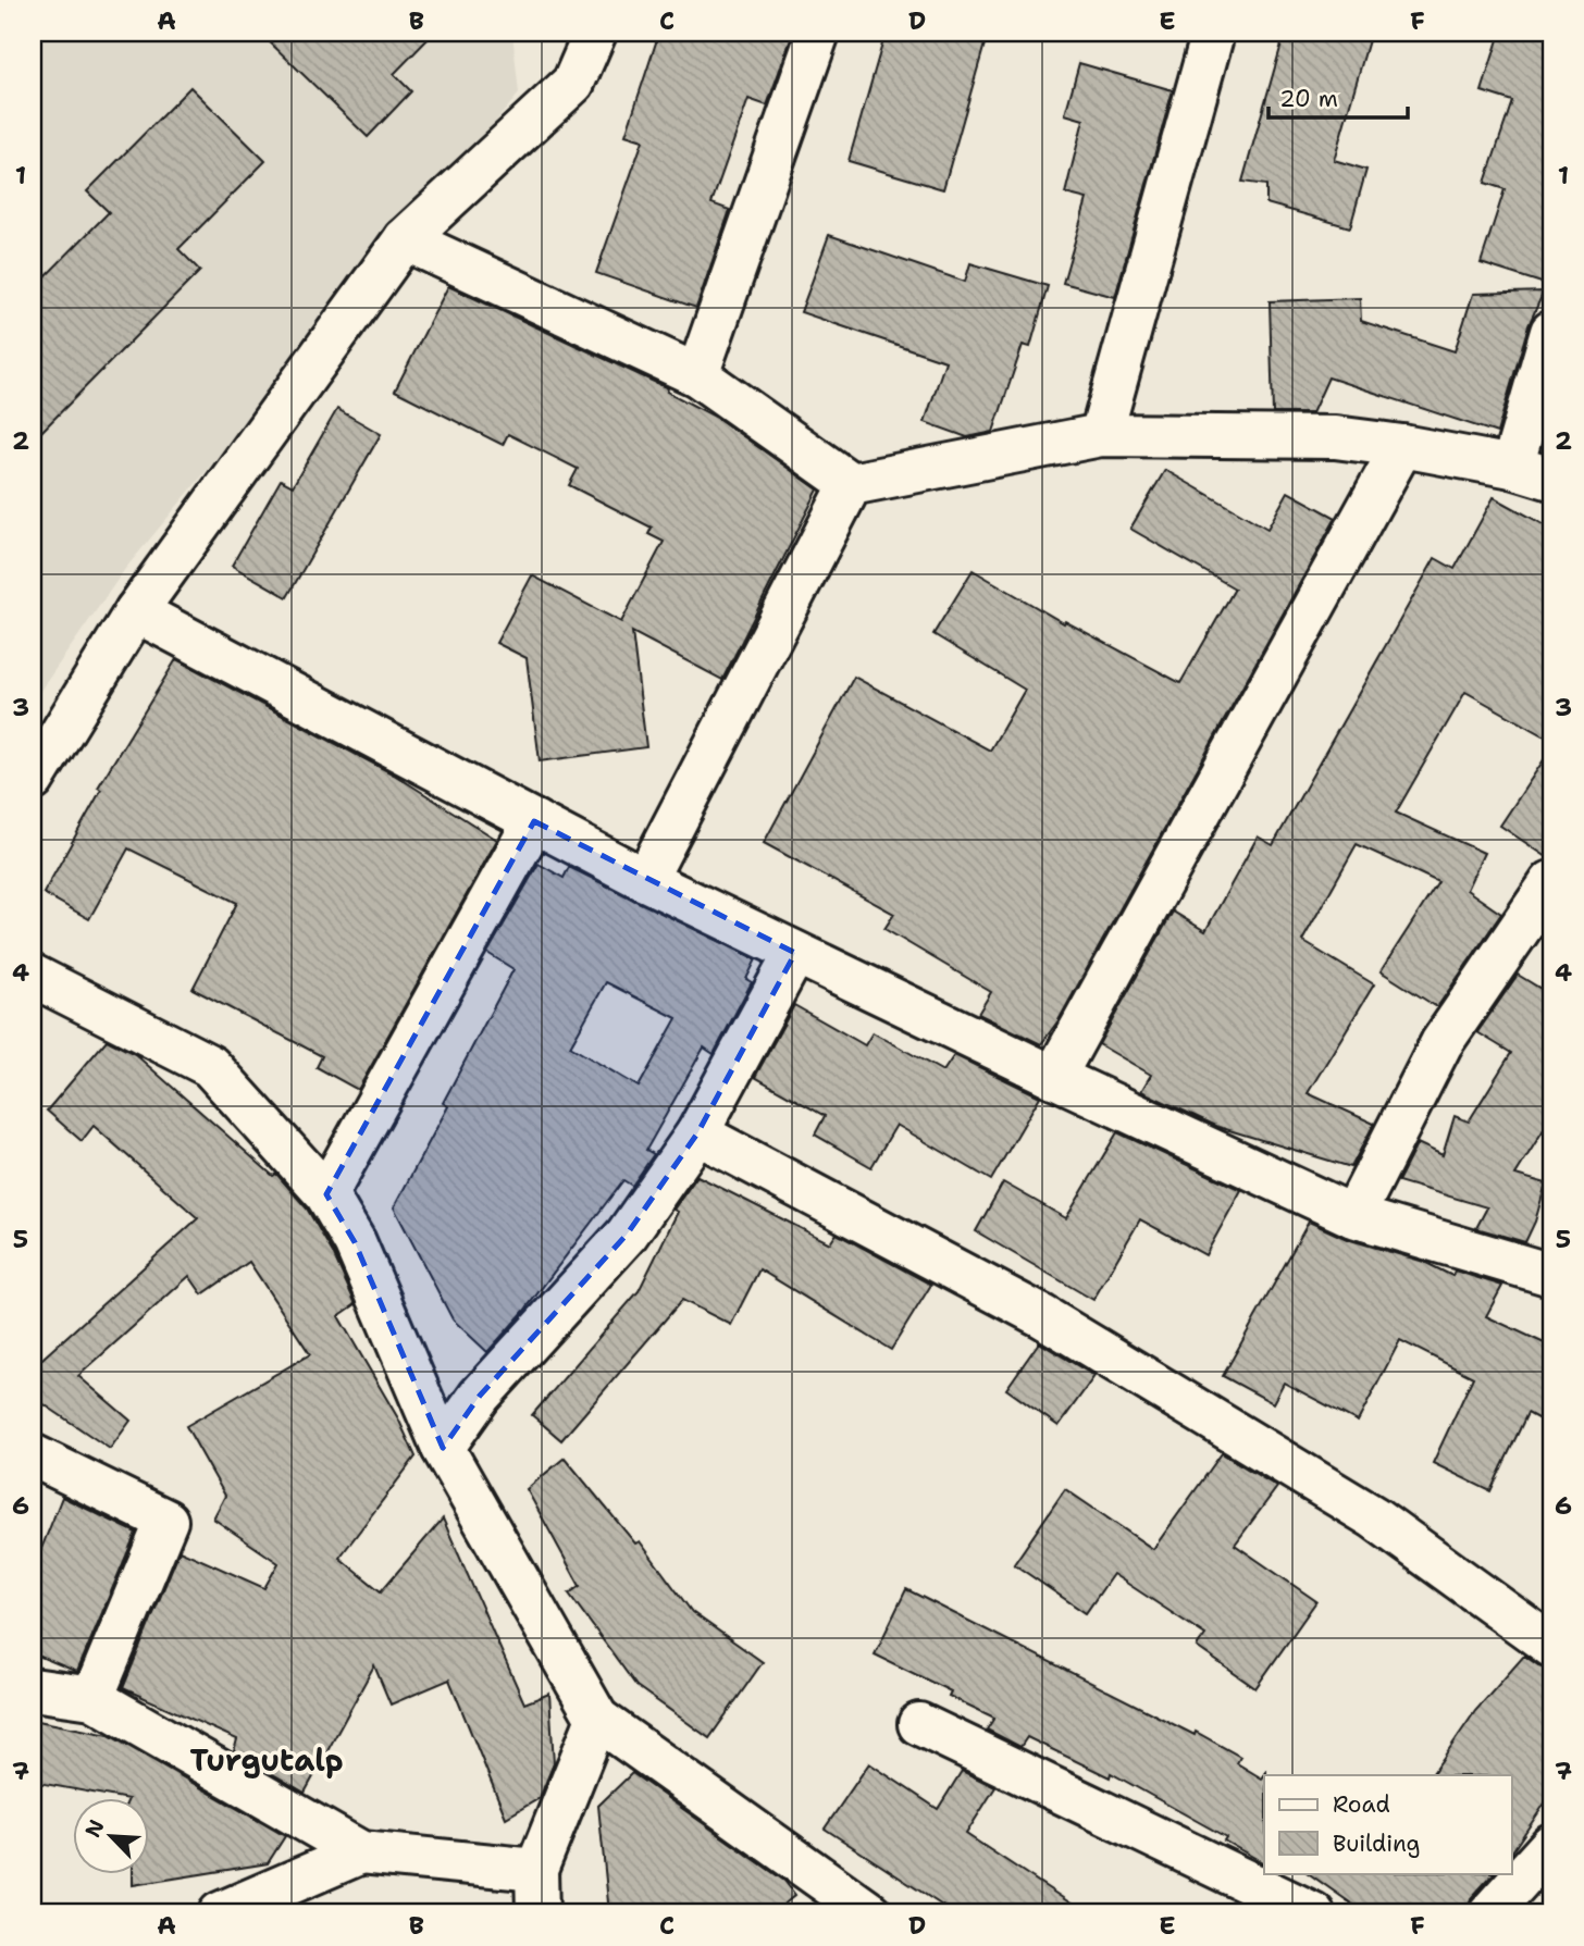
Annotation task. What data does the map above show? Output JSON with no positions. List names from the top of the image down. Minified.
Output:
{"districts":["Turgutalp"],"legend":["Road","Building"],"scale_bar":"20 m","north":"top left","grid":{"columns":["A","B","C","D","E","F"],"rows":["1","2","3","4","5","6","7"]}}
